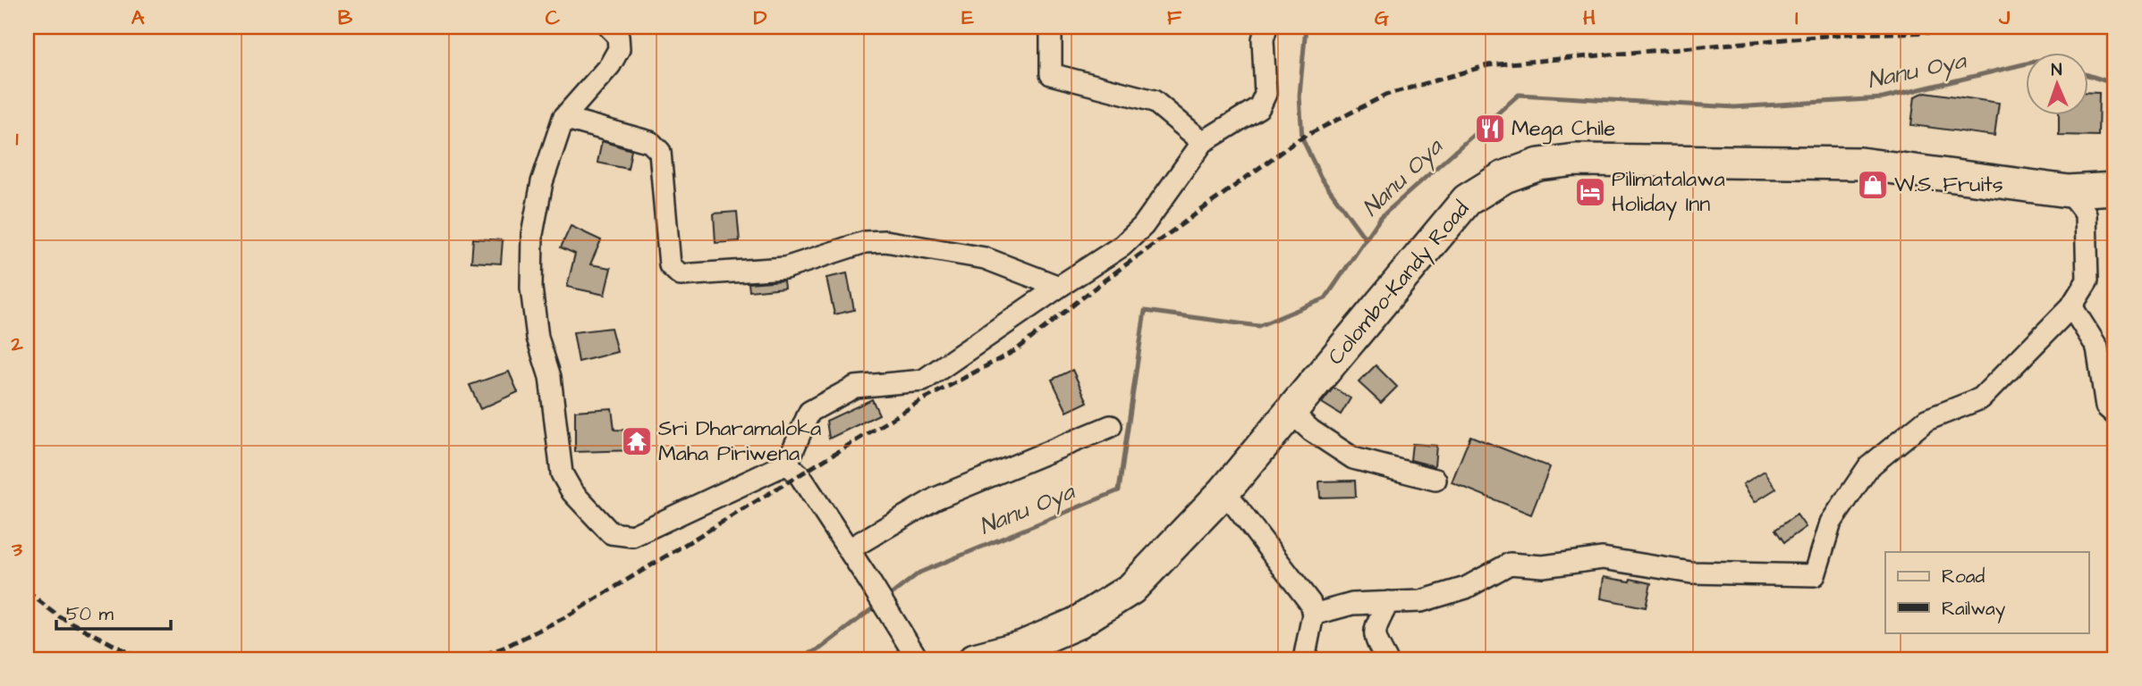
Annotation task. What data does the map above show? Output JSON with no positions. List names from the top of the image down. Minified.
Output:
{"streets":{"highway":["Colombo-Kandy Road"]},"water":["Nanu Oya"],"places":{"restaurant":["Mega Chile"],"shop":["W.S. Fruits"],"hotel":["Pilimatalawa Holiday Inn"],"temple":["Sri Dharamaloka Maha Piriwena"]},"legend":["Road","Railway"],"scale_bar":"50 m","north":"top","grid":{"columns":["A","B","C","D","E","F","G","H","I","J"],"rows":["1","2","3"]}}
